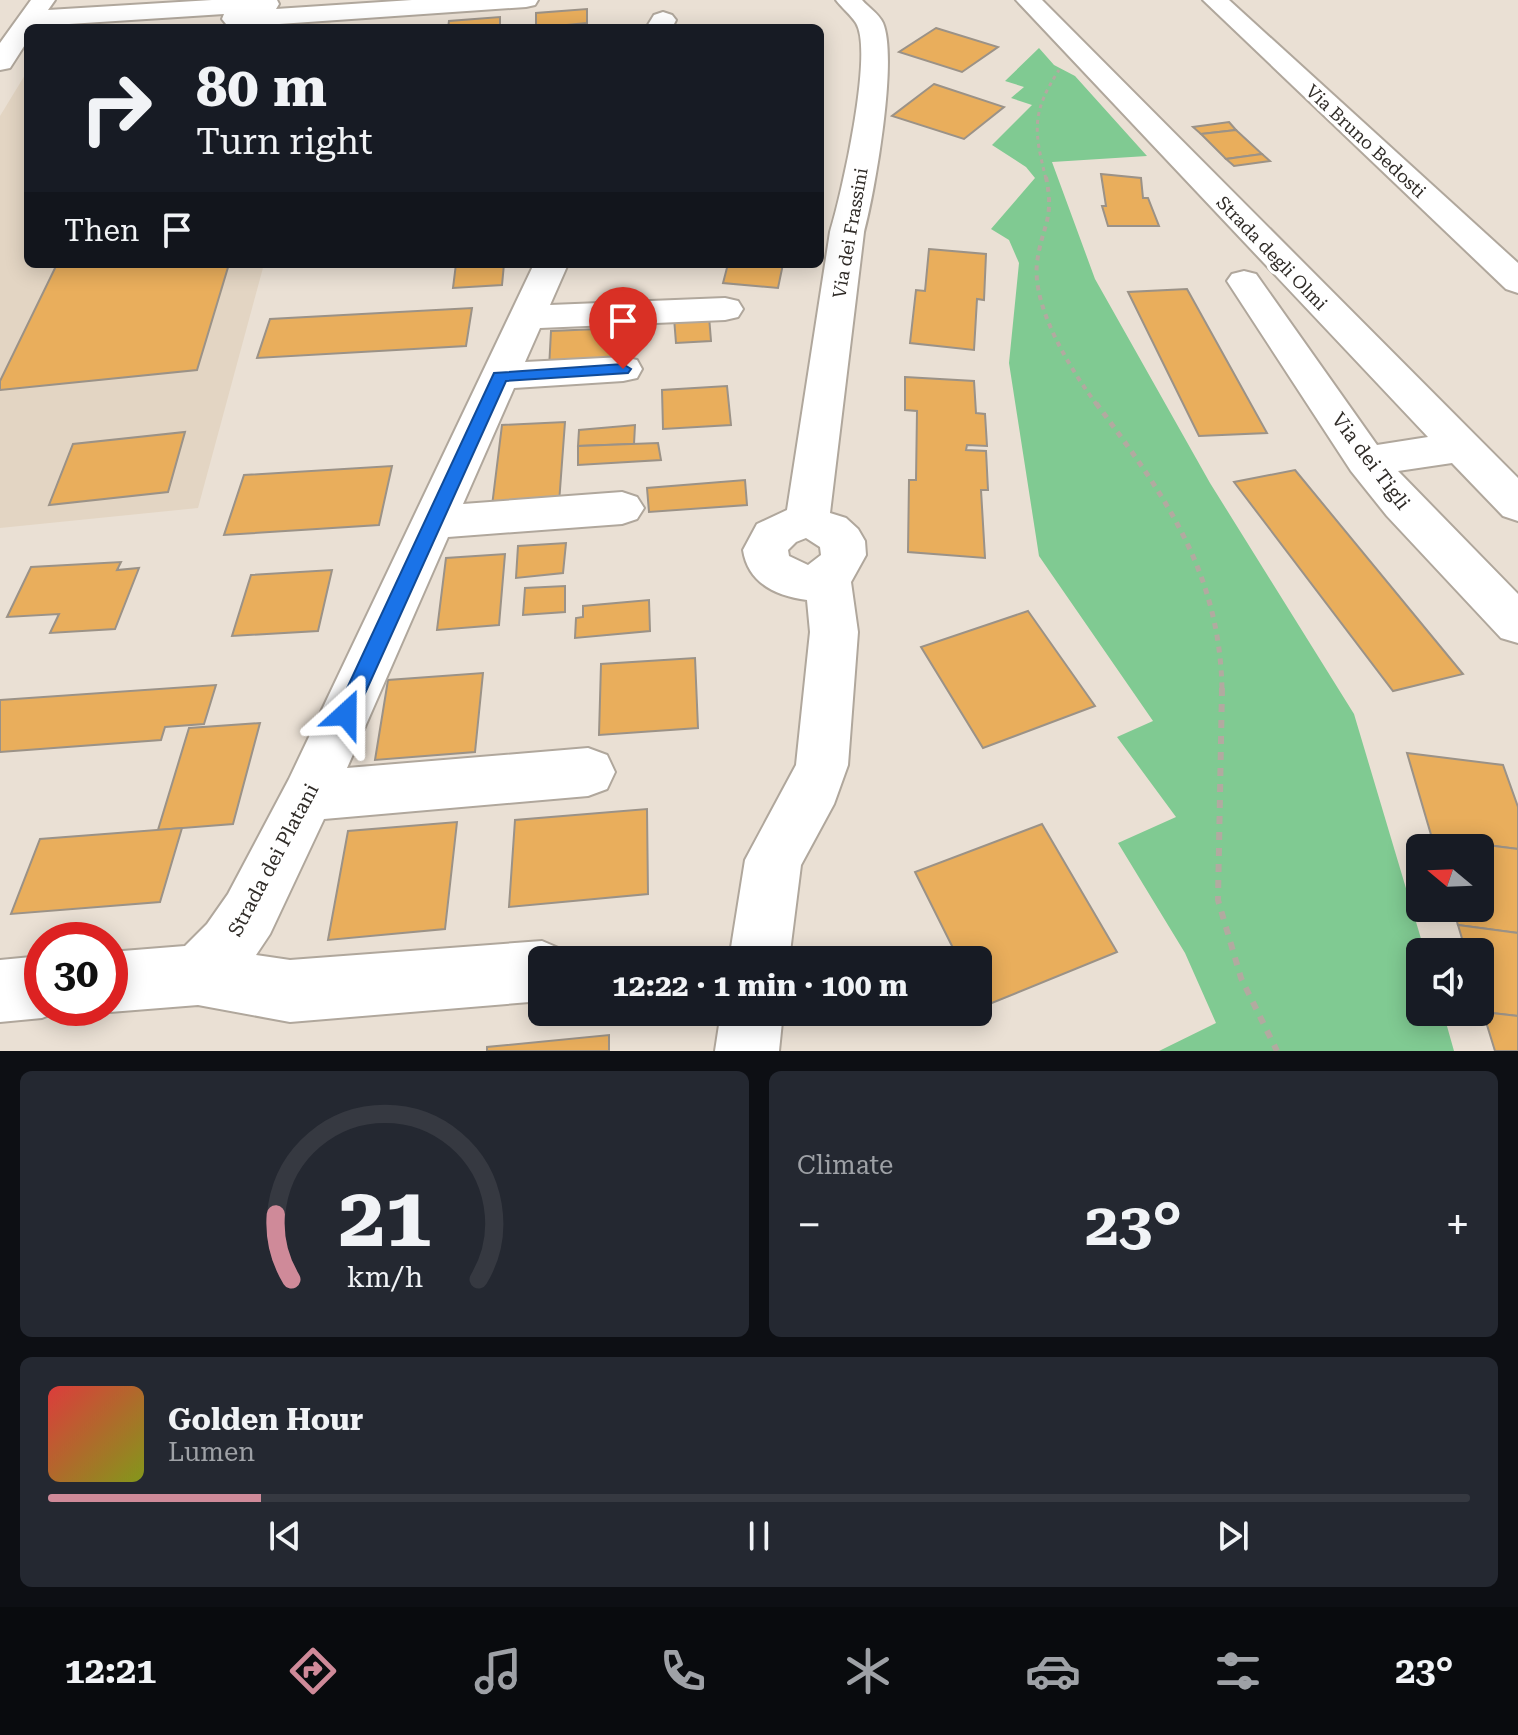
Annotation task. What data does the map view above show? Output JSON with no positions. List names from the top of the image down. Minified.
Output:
{"streets":{"street":["Via Bruno Bedosti","Via dei Frassini","Strada degli Olmi","Via dei Tigli","Strada dei Platani"]},"north":"left","page":{"turn":["80 m","Turn right"],"then":"Then","limit":"30","trip":"12:22 · 1 min · 100 m","tile":"Climate","heat":["−","23°","+"],"song":["Golden Hour","Lumen"],"tabs":["12:21","23°"],"gauge":["21","km/h"]}}
